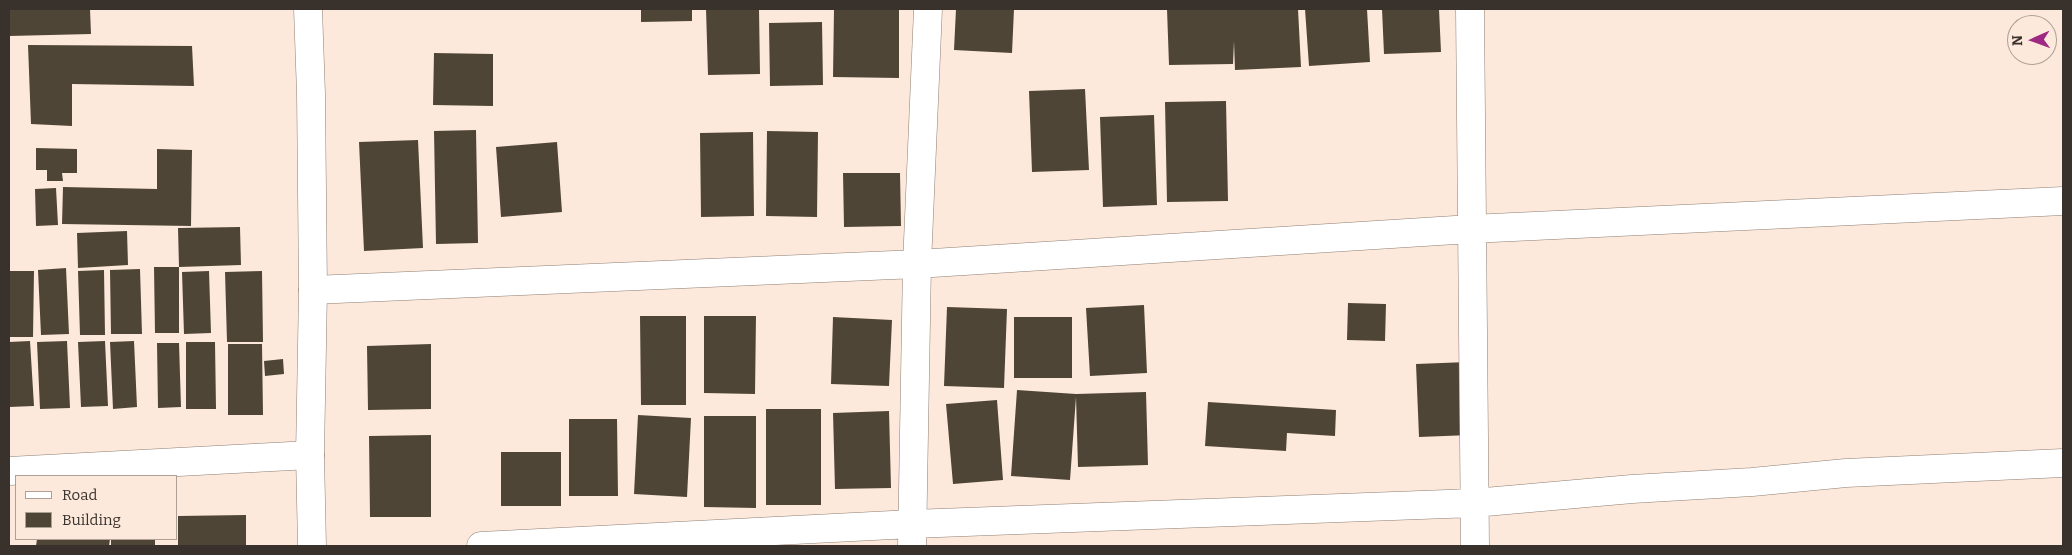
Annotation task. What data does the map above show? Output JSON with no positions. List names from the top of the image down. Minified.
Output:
{"legend":["Road","Building"],"north":"left"}
